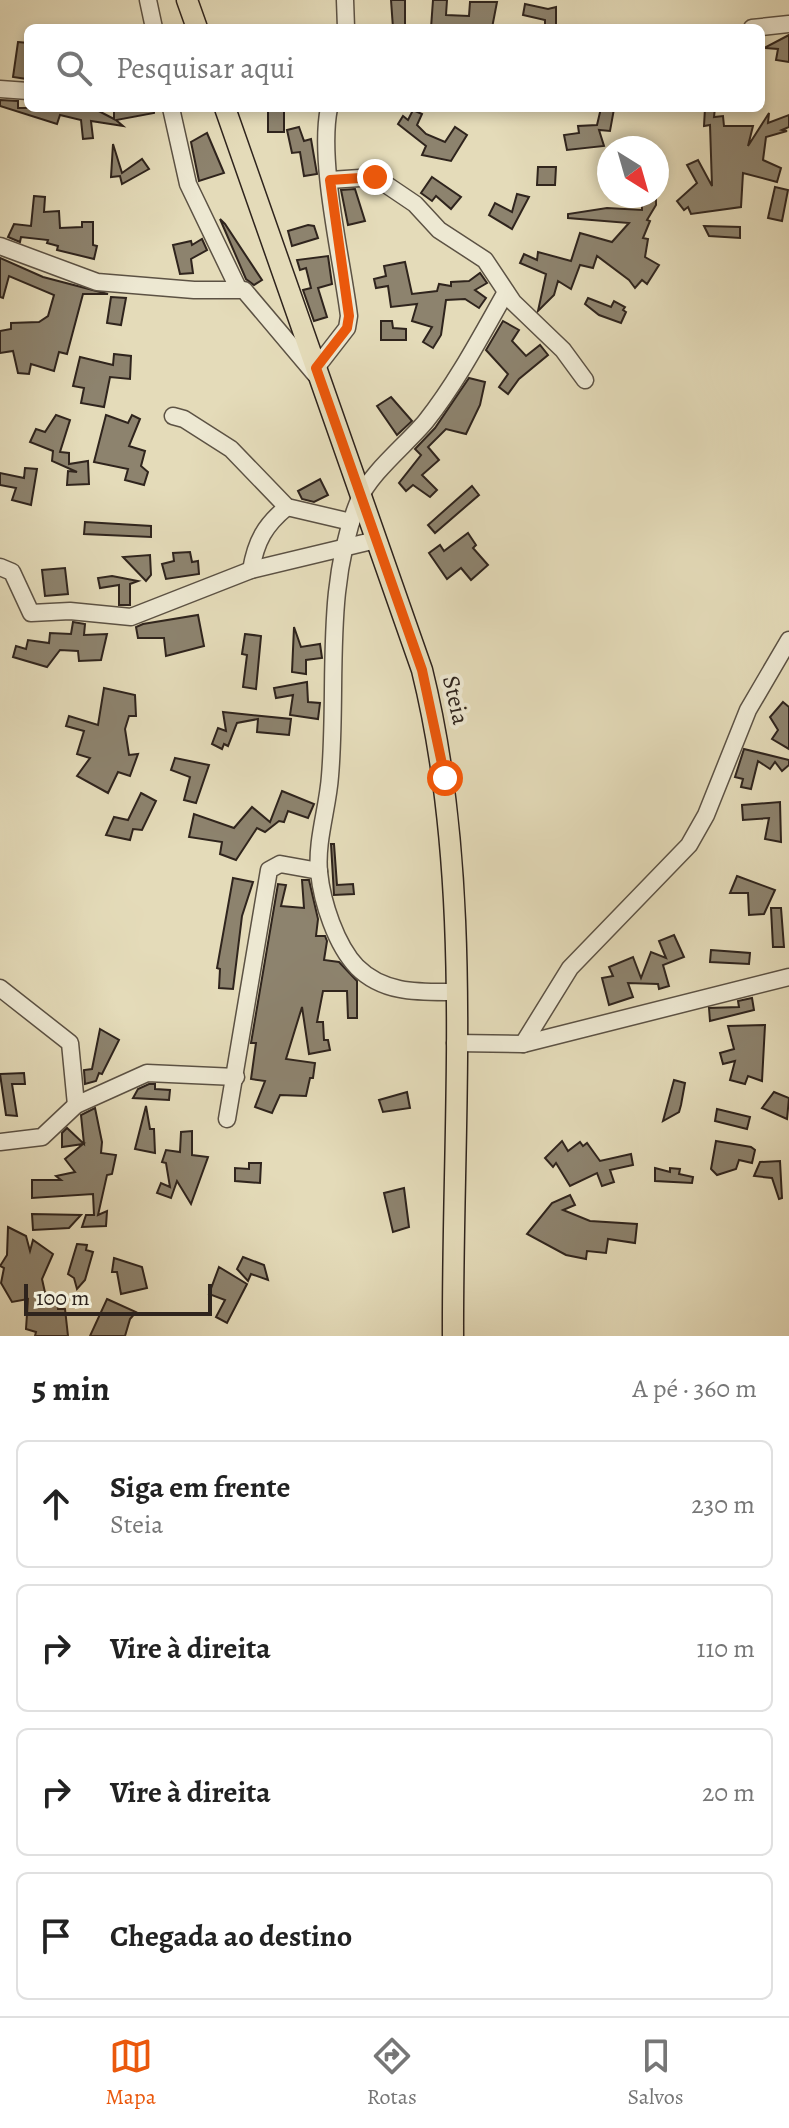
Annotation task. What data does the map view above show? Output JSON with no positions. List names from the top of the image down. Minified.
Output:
{"streets":{"main road":["Steia"]},"scale_bar":"100 m","north":"bottom right","page":{"search":"Pesquisar aqui","scale":"100 m","heading":["5 min","A pé · 360 m"],"list":[["Siga em frente","Steia","230 m"],["Vire à direita","110 m"],["Vire à direita","20 m"],"Chegada ao destino"],"nav":["Mapa","Rotas","Salvos"]}}
